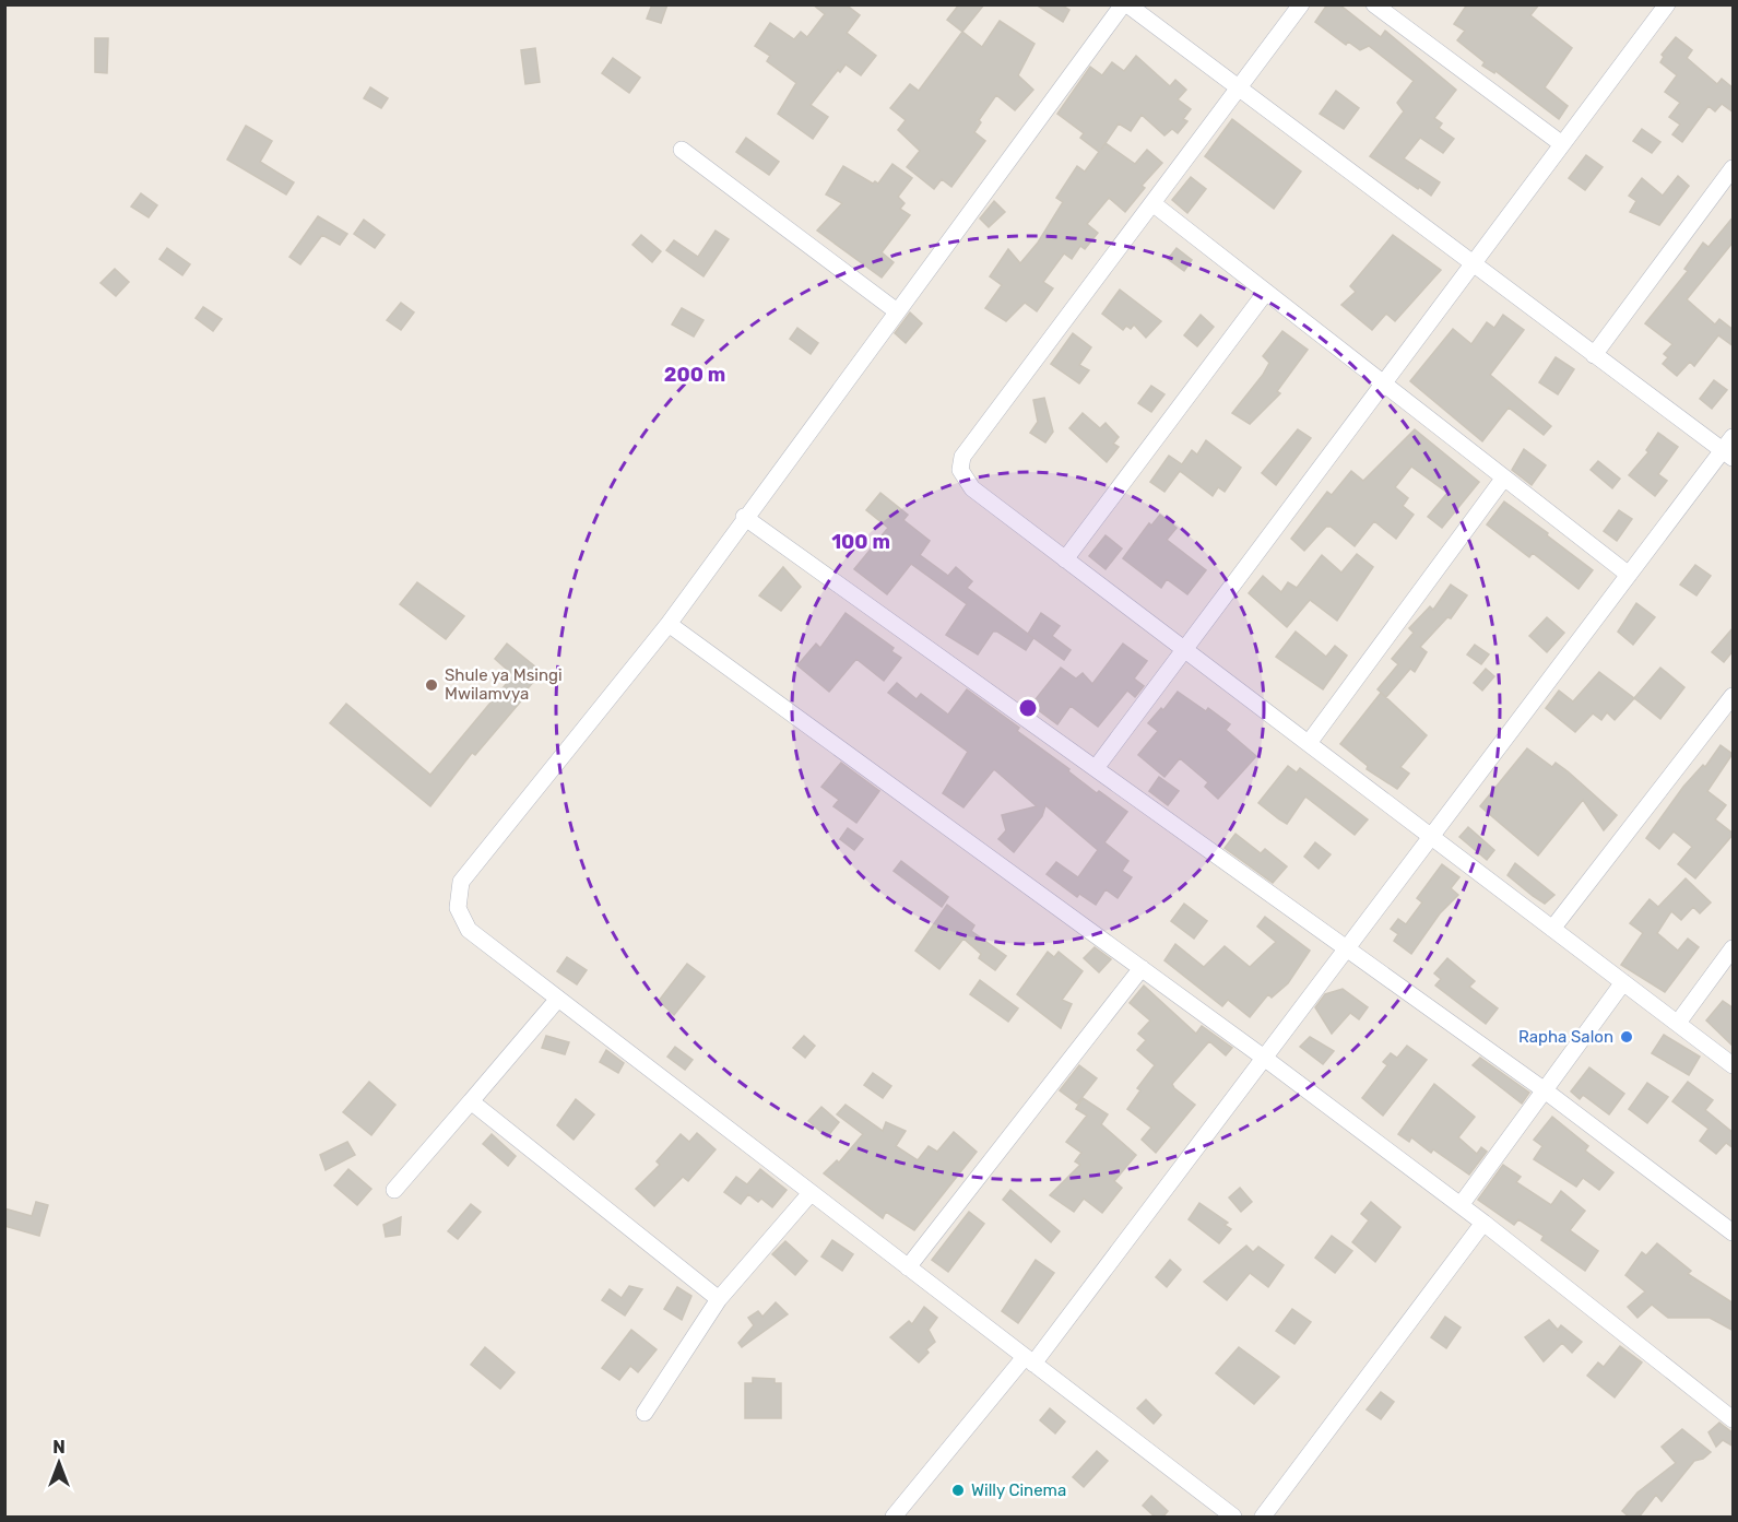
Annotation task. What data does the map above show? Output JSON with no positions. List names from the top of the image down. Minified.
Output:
{"places":["Shule ya Msingi Mwilamvya","Rapha Salon","Willy Cinema"],"north":"top","rings":["200 m","100 m"]}
